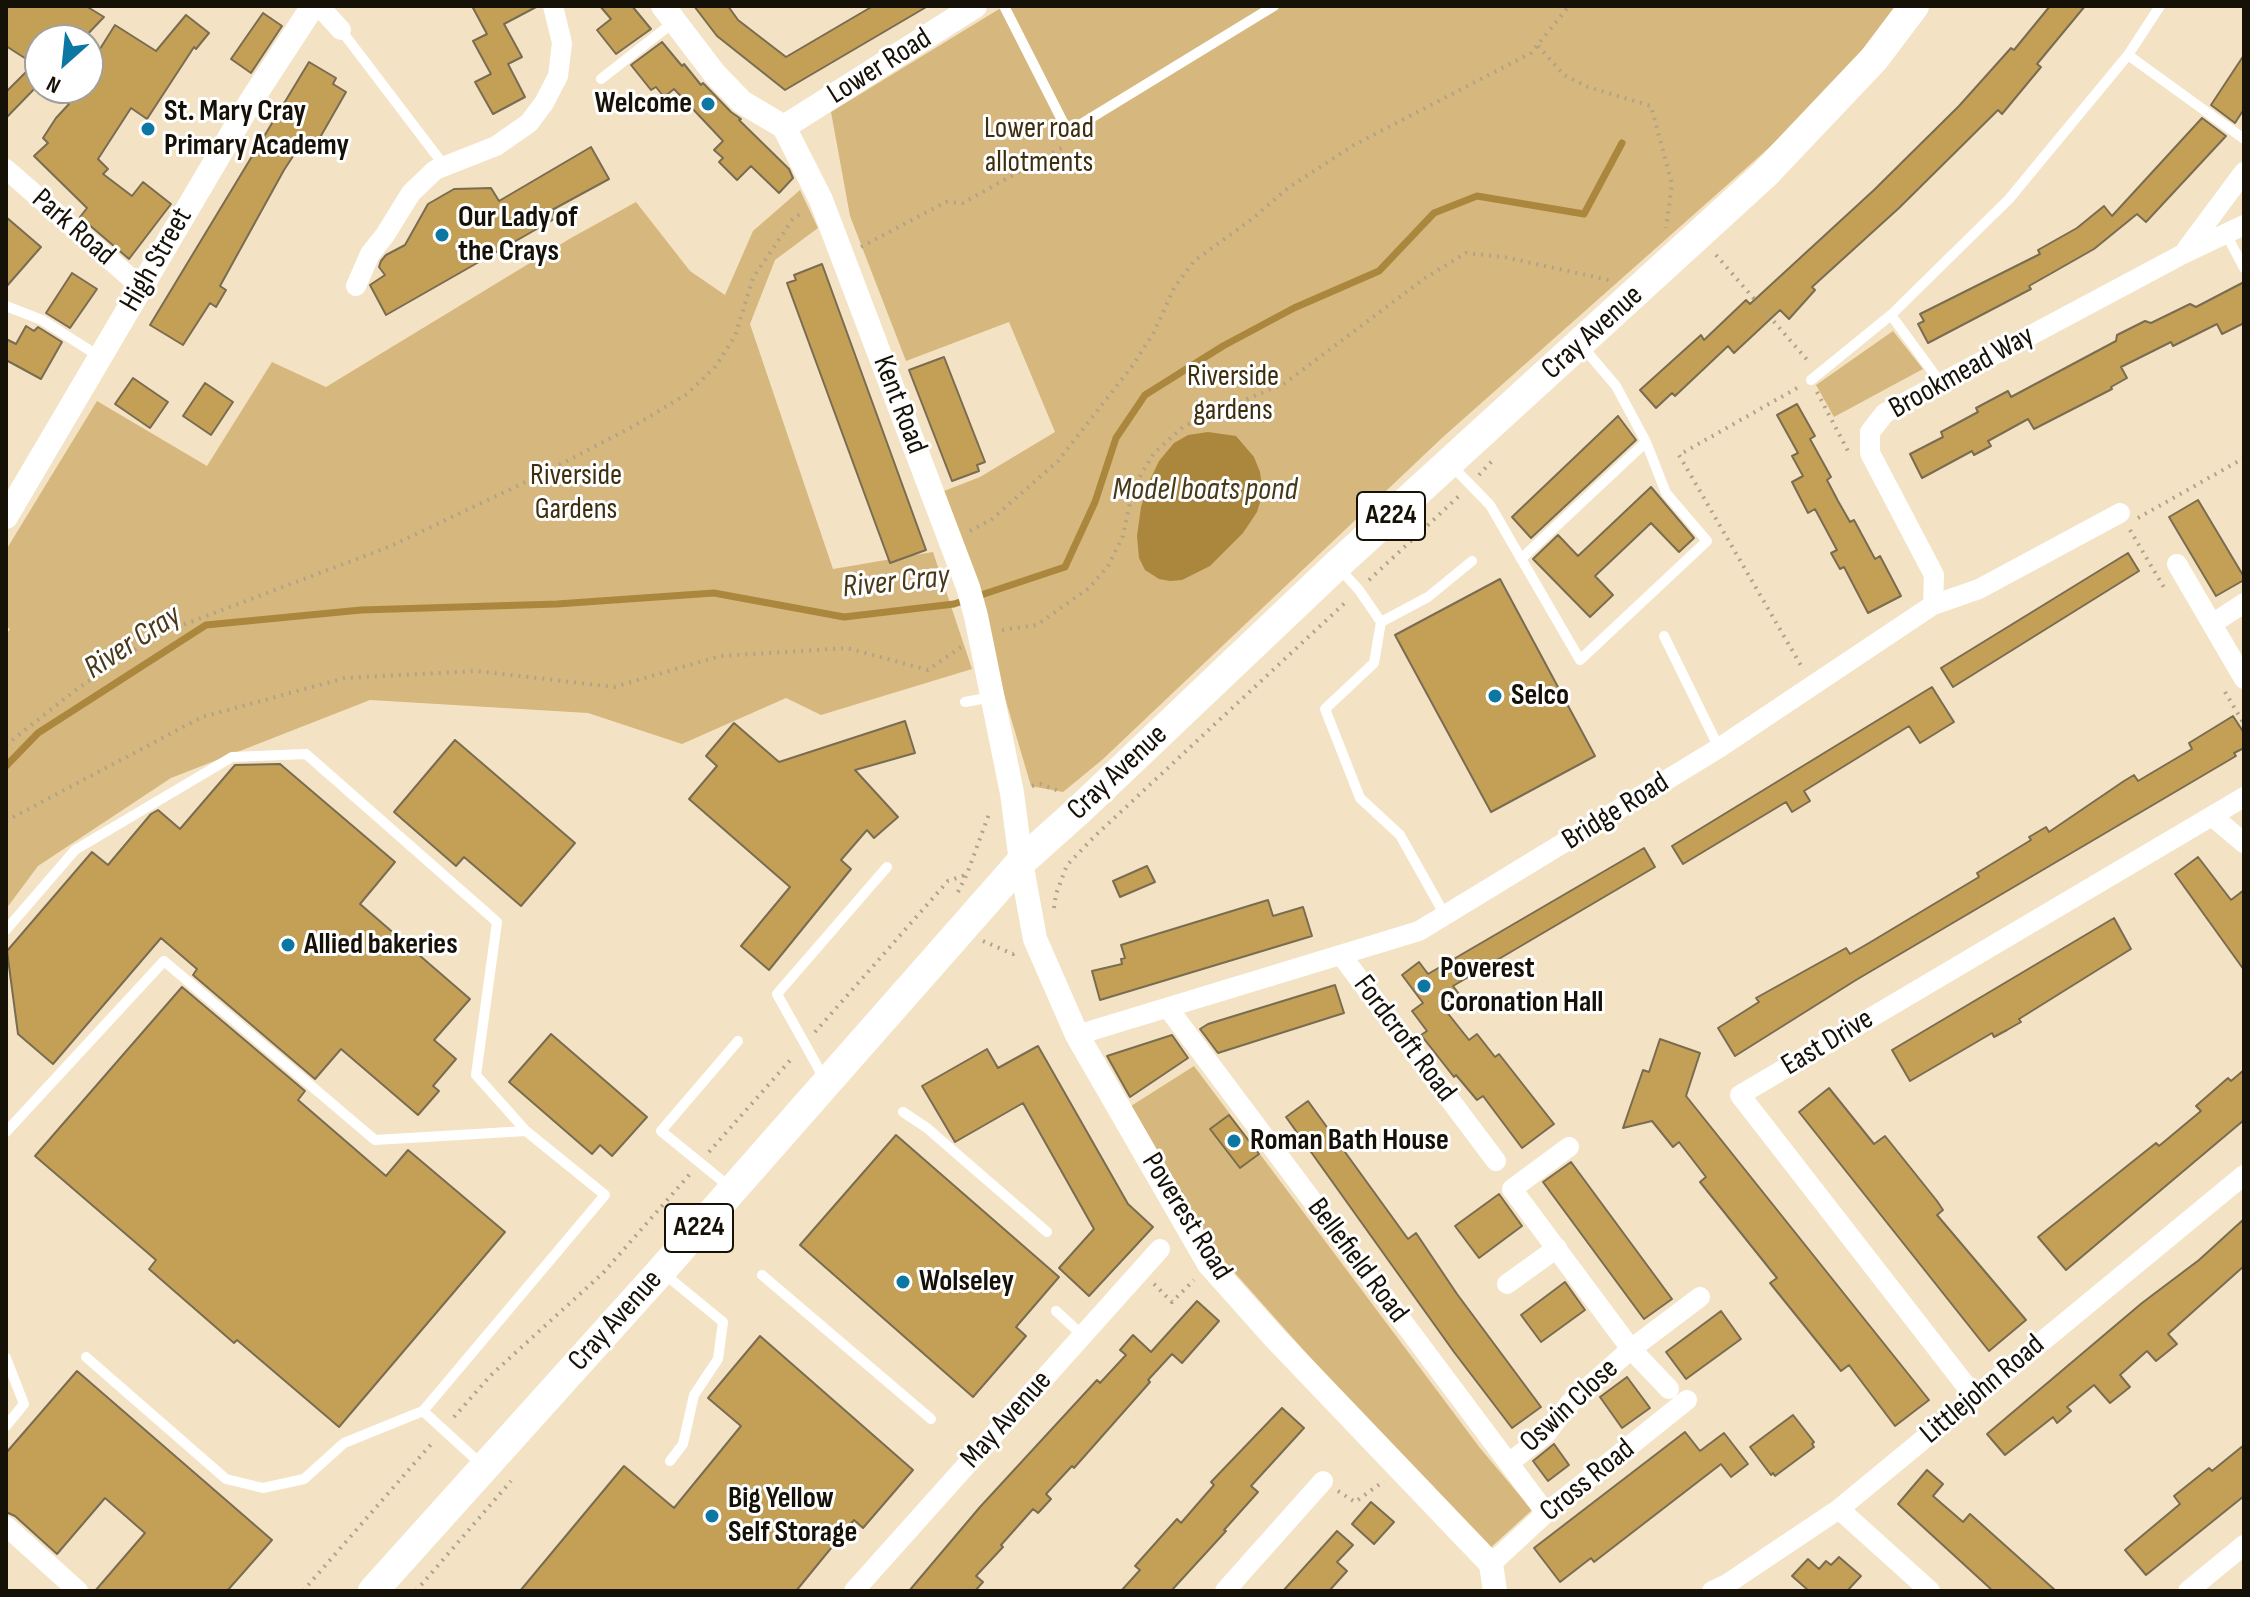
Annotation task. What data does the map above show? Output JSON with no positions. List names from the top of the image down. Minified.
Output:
{"streets":{"main road":["Cray Avenue","A224"],"street":["Lower Road","Park Road","High Street","Brookmead Way","Kent Road","Bridge Road","Fordcroft Road","East Drive","Poverest Road","Bellefield Road","Littlejohn Road","Oswin Close","May Avenue","Cross Road"]},"crossings":[["Lower Road","Kent Road"],["Park Road","High Street"],["Cray Avenue","Kent Road"],["Cray Avenue","Poverest Road"],["Brookmead Way","Bridge Road"],["Kent Road","Poverest Road"],["Bridge Road","Fordcroft Road"],["Bridge Road","Poverest Road"],["Bridge Road","Bellefield Road"],["East Drive","Littlejohn Road"],["Poverest Road","Cross Road"],["Bellefield Road","Oswin Close"],["Bellefield Road","Cross Road"]],"water":["Model boats pond","River Cray"],"parks":["Lower road allotments","Riverside gardens","Riverside Gardens"],"places":["Welcome","St. Mary Cray Primary Academy","Our Lady of the Crays","Selco","Allied bakeries","Poverest Coronation Hall","Roman Bath House","Wolseley","Big Yellow Self Storage"],"north":"bottom left"}
